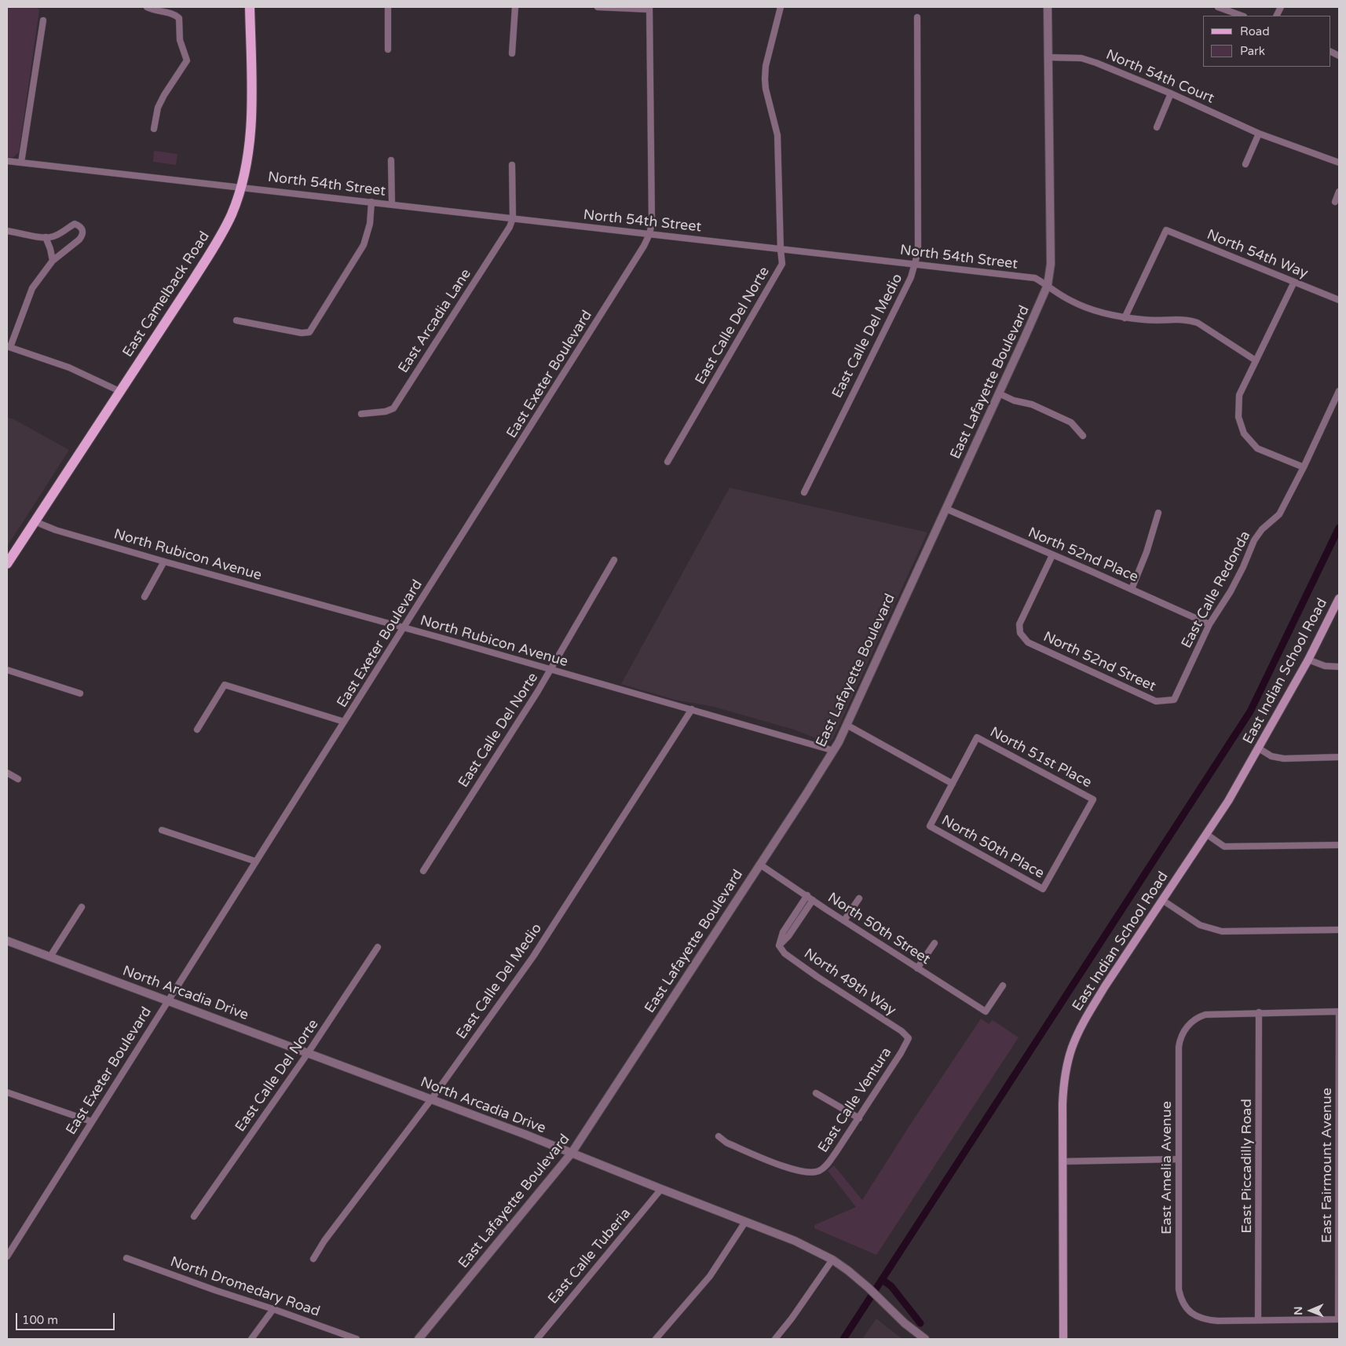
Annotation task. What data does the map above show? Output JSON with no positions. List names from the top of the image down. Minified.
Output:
{"streets":{"main road":["East Camelback Road","East Indian School Road"],"street":["North 54th Court","North 54th Street","North 54th Way","East Arcadia Lane","East Calle Del Norte","East Calle Del Medio","East Exeter Boulevard","East Lafayette Boulevard","North Rubicon Avenue","North 52nd Place","East Calle Redonda","North 52nd Street","North 51st Place","North 50th Place","North 50th Street","North 49th Way","North Arcadia Drive","East Calle Ventura","East Fairmount Avenue","East Piccadilly Road","East Amelia Avenue","East Calle Tuberia","North Dromedary Road"]},"crossings":[["North 54th Court","East Lafayette Boulevard"],["North 54th Street","North 54th Way"],["North 54th Street","East Camelback Road"],["North 54th Street","East Arcadia Lane"],["North 54th Street","East Calle Del Norte"],["North 54th Street","East Calle Del Medio"],["North 54th Street","East Exeter Boulevard"],["North 54th Street","East Lafayette Boulevard"],["East Camelback Road","North Rubicon Avenue"],["East Calle Del Norte","North Rubicon Avenue"],["East Calle Del Norte","North Arcadia Drive"],["East Calle Del Medio","North Rubicon Avenue"],["East Calle Del Medio","North Arcadia Drive"],["East Exeter Boulevard","North Rubicon Avenue"],["East Exeter Boulevard","North Arcadia Drive"],["East Lafayette Boulevard","North Rubicon Avenue"],["East Lafayette Boulevard","North 52nd Place"],["East Lafayette Boulevard","North 50th Street"],["East Lafayette Boulevard","North Arcadia Drive"],["North 52nd Place","East Calle Redonda"],["North 52nd Place","North 52nd Street"],["East Calle Redonda","North 52nd Street"],["North 51st Place","North 50th Place"],["North 49th Way","East Calle Ventura"],["North Arcadia Drive","East Calle Tuberia"],["East Piccadilly Road","East Amelia Avenue"]],"legend":["Road","Park"],"scale_bar":"100 m","north":"left"}
